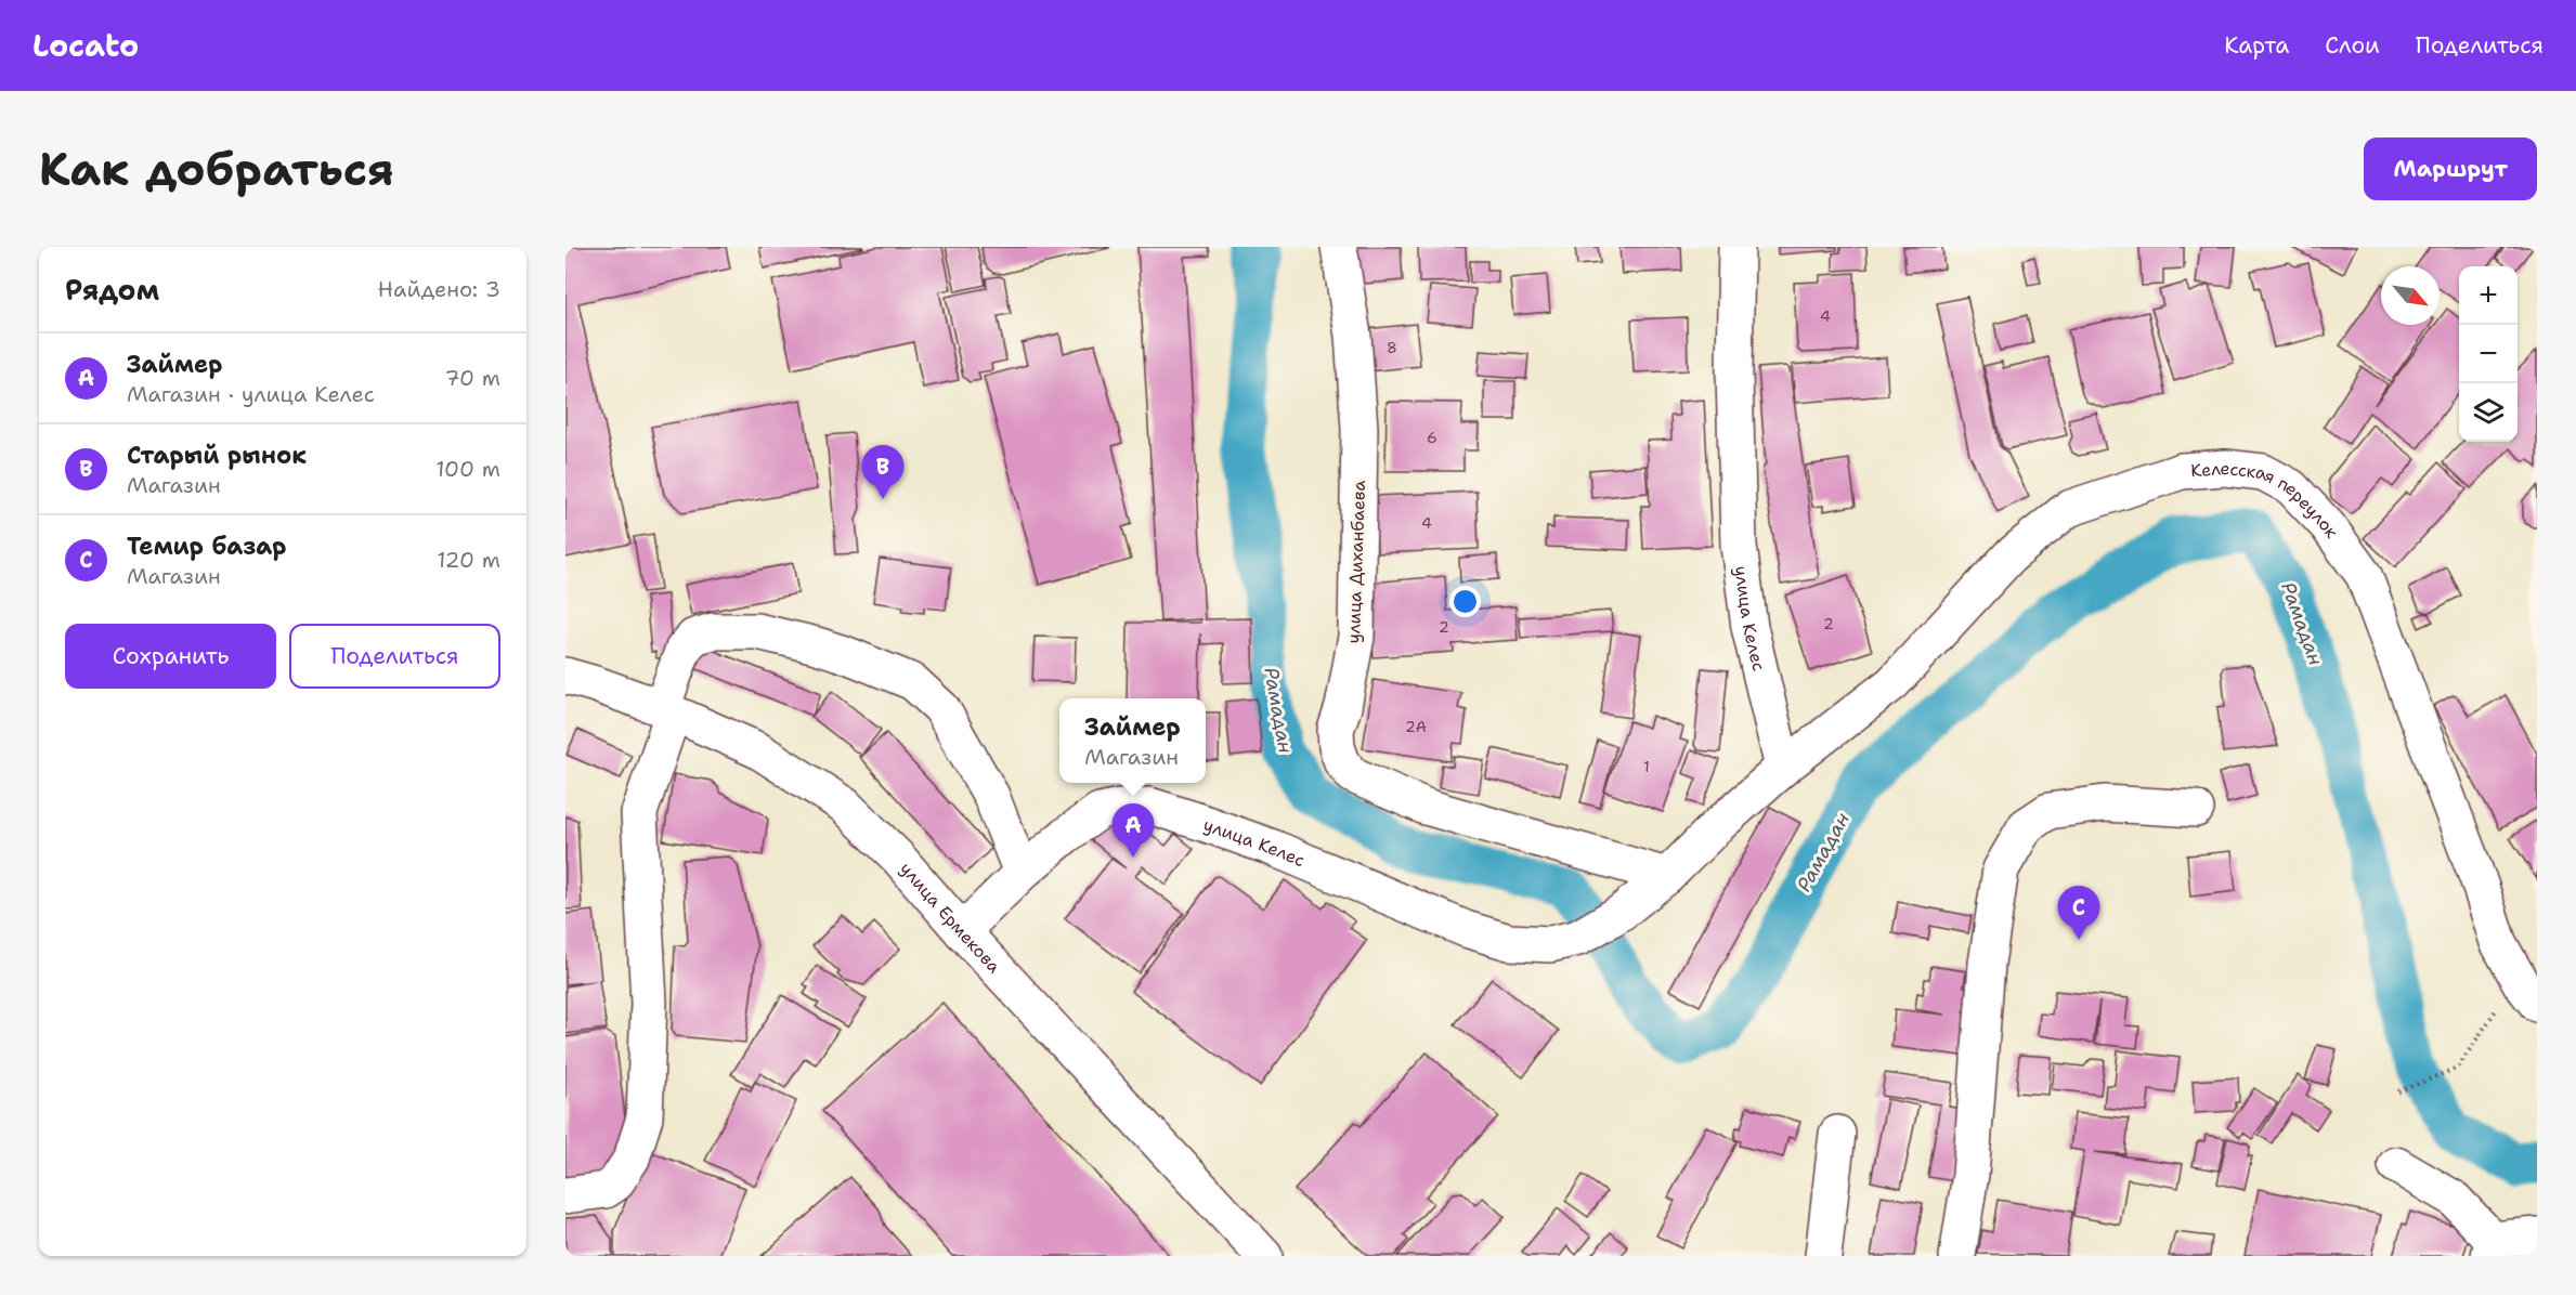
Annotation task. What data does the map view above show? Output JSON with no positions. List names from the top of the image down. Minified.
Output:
{"streets":{"street":["Келесская переулок","улица Диханбаева","улица Келес","улица Ермекова"]},"crossings":[["Келесская переулок","улица Келес"],["улица Диханбаева","улица Келес"],["улица Келес","улица Ермекова"]],"water":["Рамадан"],"house_numbers":["4","8","6","4","2","2","2А","1"],"north":"bottom right","page":{"header":"Locato","nav":["Карта","Слои","Поделиться"],"buttons":["Маршрут",["Сохранить","Поделиться"]],"title":"Как добраться","heading":["Рядом","Найдено: 3"],"map_buttons":["+","−"],"list":[{"mark":"A","name":"Займер","note":"Магазин · улица Келес","value":"70 m"},{"mark":"B","name":"Старый рынок","note":"Магазин","value":"100 m"},{"mark":"C","name":"Темир базар","note":"Магазин","value":"120 m"}],"pins":["B","A","C"],"popup":["Займер","Магазин"]}}
